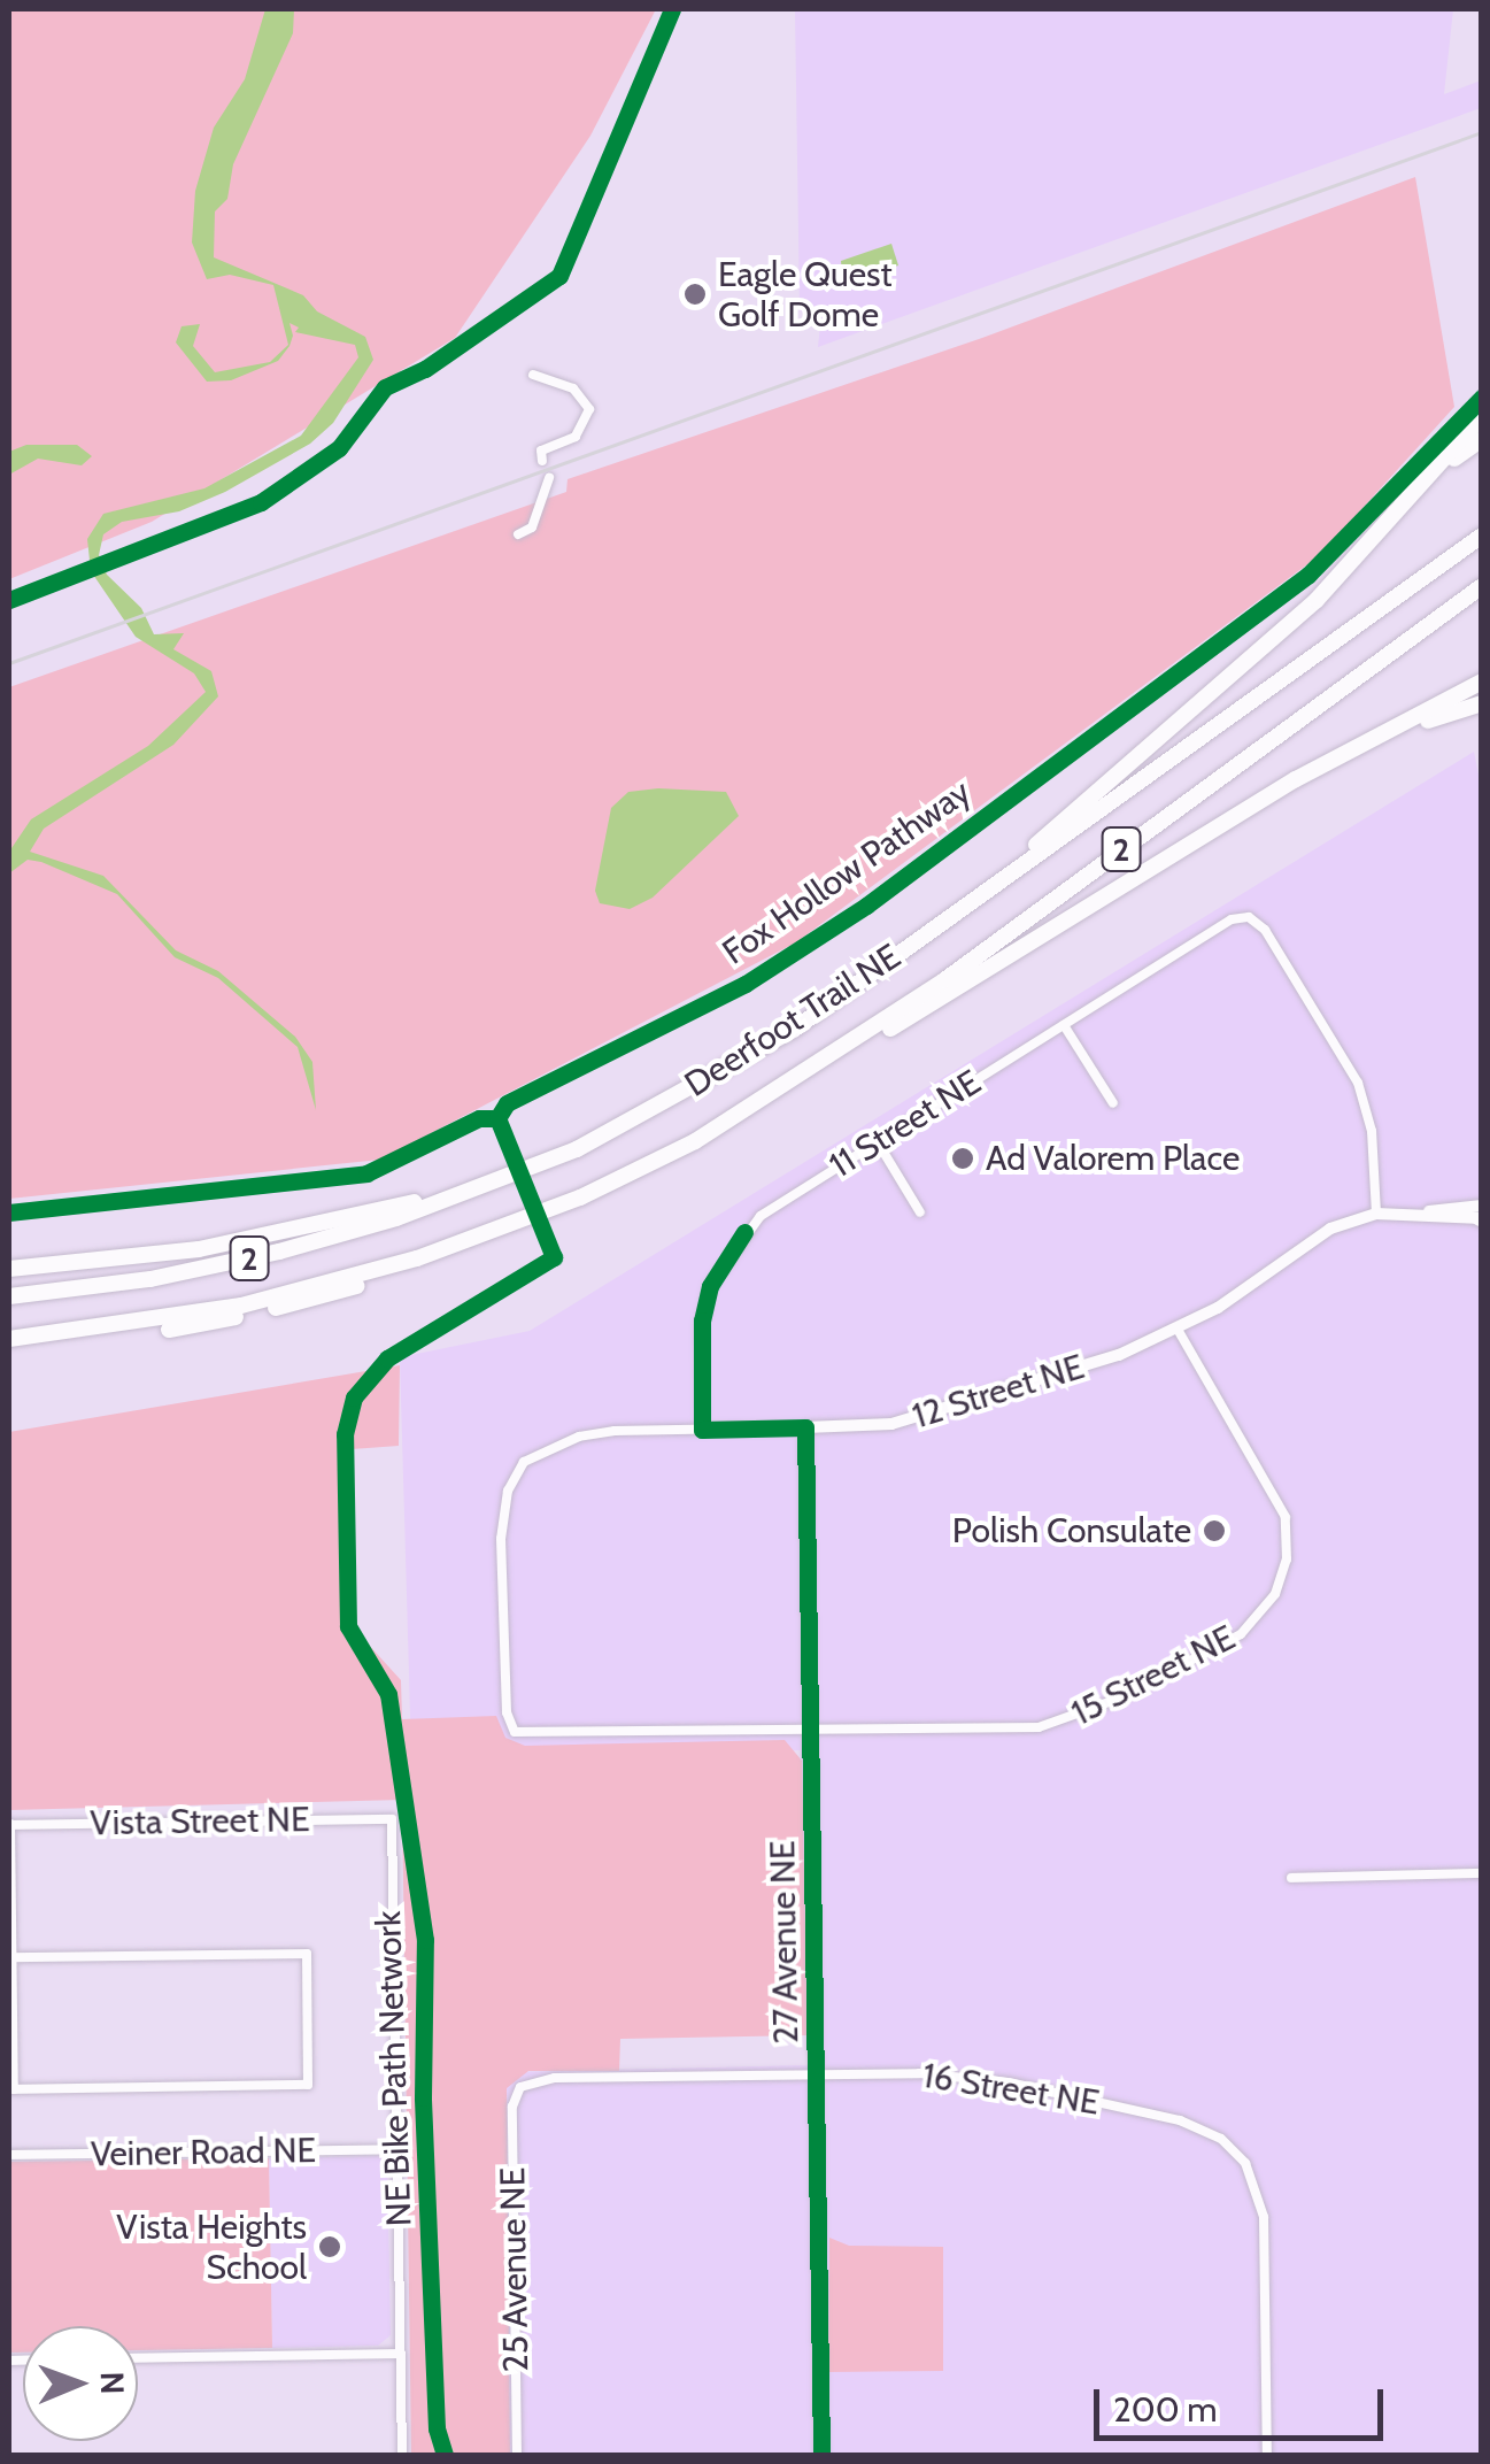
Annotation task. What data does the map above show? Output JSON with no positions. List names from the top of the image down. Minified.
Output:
{"streets":{"highway":["2","Deerfoot Trail NE"],"street":["11 Street NE","12 Street NE","15 Street NE","Vista Street NE","27 Avenue NE","16 Street NE","Veiner Road NE","25 Avenue NE"],"cycle path":["Fox Hollow Pathway","NE Bike Path Network"]},"crossings":[["11 Street NE","12 Street NE"],["12 Street NE","15 Street NE"],["12 Street NE","27 Avenue NE"],["15 Street NE","27 Avenue NE"],["Vista Street NE","Veiner Road NE"],["27 Avenue NE","16 Street NE"],["16 Street NE","25 Avenue NE"]],"places":["Eagle Quest Golf Dome","Ad Valorem Place","Polish Consulate","Vista Heights School"],"scale_bar":"200 m","north":"right"}
